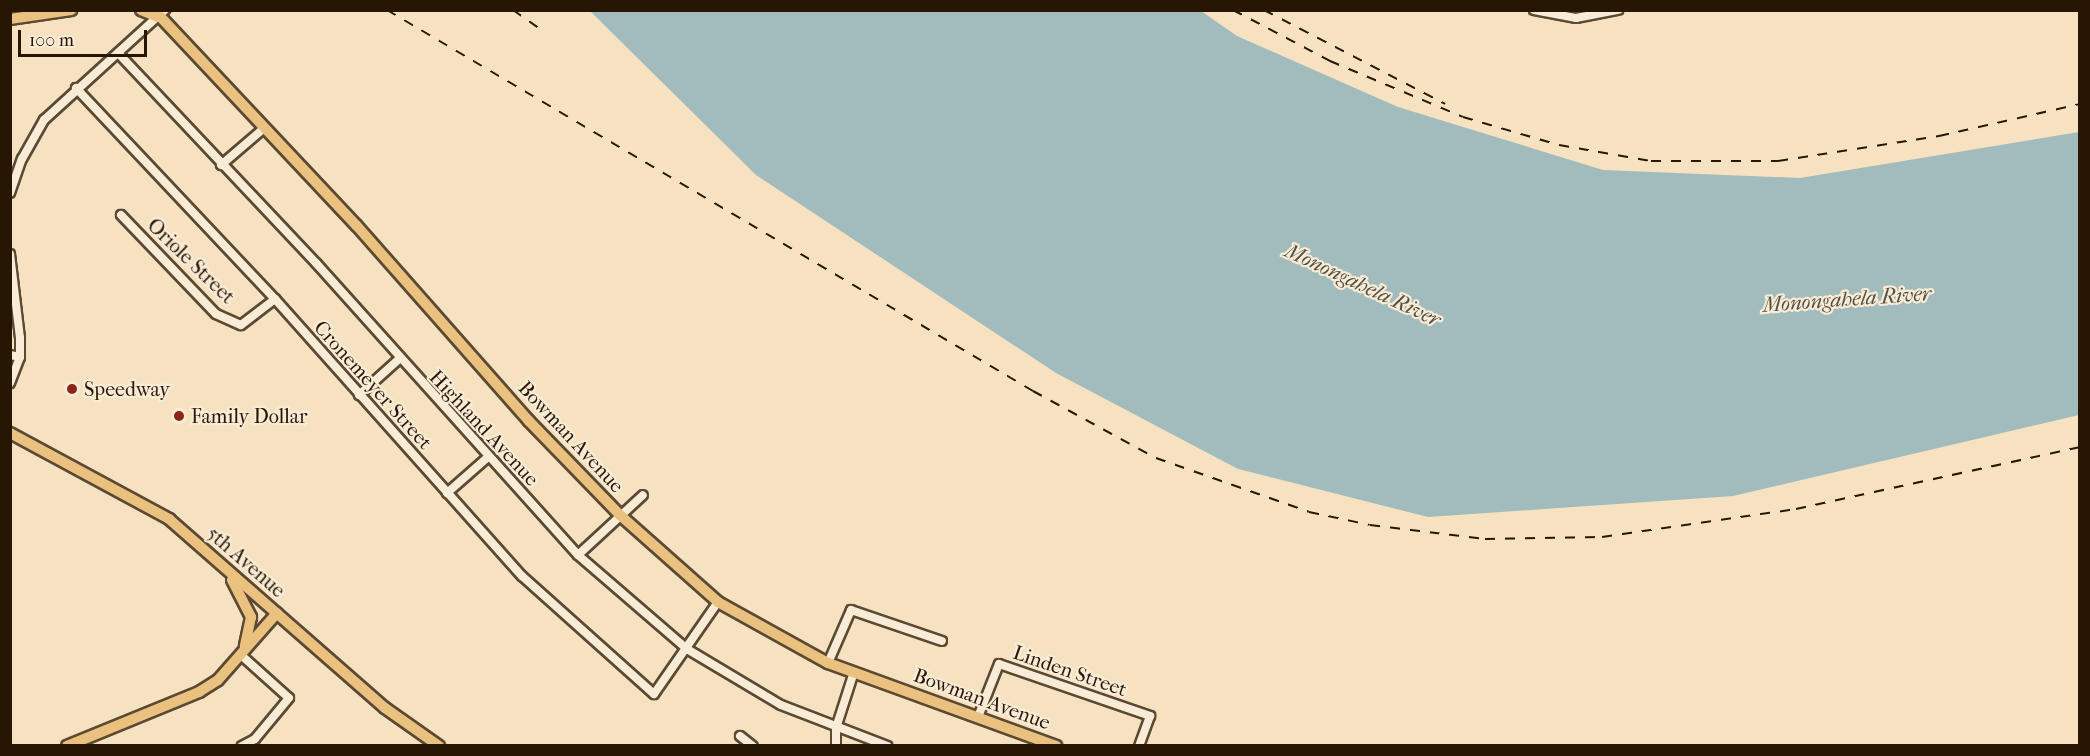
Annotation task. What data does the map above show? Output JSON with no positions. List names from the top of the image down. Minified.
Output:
{"streets":{"main road":["Bowman Avenue","5th Avenue"],"street":["Oriole Street","Cronemeyer Street","Highland Avenue","Linden Street"]},"crossings":[["Oriole Street","Cronemeyer Street"],["Cronemeyer Street","Highland Avenue"],["Bowman Avenue","Linden Street"]],"water":["Monongahela River"],"places":["Speedway","Family Dollar"],"scale_bar":"100 m"}
